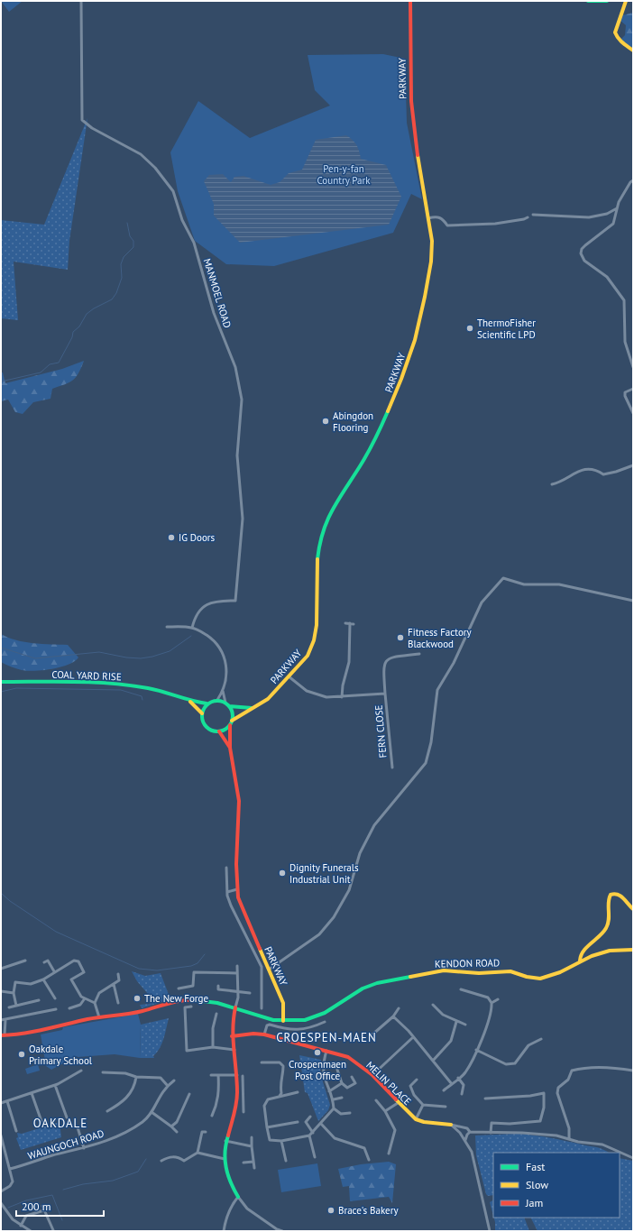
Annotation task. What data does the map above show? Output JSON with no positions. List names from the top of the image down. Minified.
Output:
{"streets":{"street":["PARKWAY","MANMOEL ROAD","COAL YARD RISE","FERN CLOSE","KENDON ROAD","MELIN PLACE","WAUNGOCH ROAD"]},"crossings":[["PARKWAY","COAL YARD RISE"],["PARKWAY","FERN CLOSE"],["PARKWAY","KENDON ROAD"]],"districts":["CROESPEN-MAEN","OAKDALE"],"parks":["Pen-y-fan Country Park"],"places":["ThermoFisher Scientific LPD","Abingdon Flooring","IG Doors","Fitness Factory Blackwood","Dignity Funerals Industrial Unit","The New Forge","Crospenmaen Post Office","Oakdale Primary School","Brace's Bakery"],"legend":["Fast","Slow","Jam"],"scale_bar":"200 m"}
